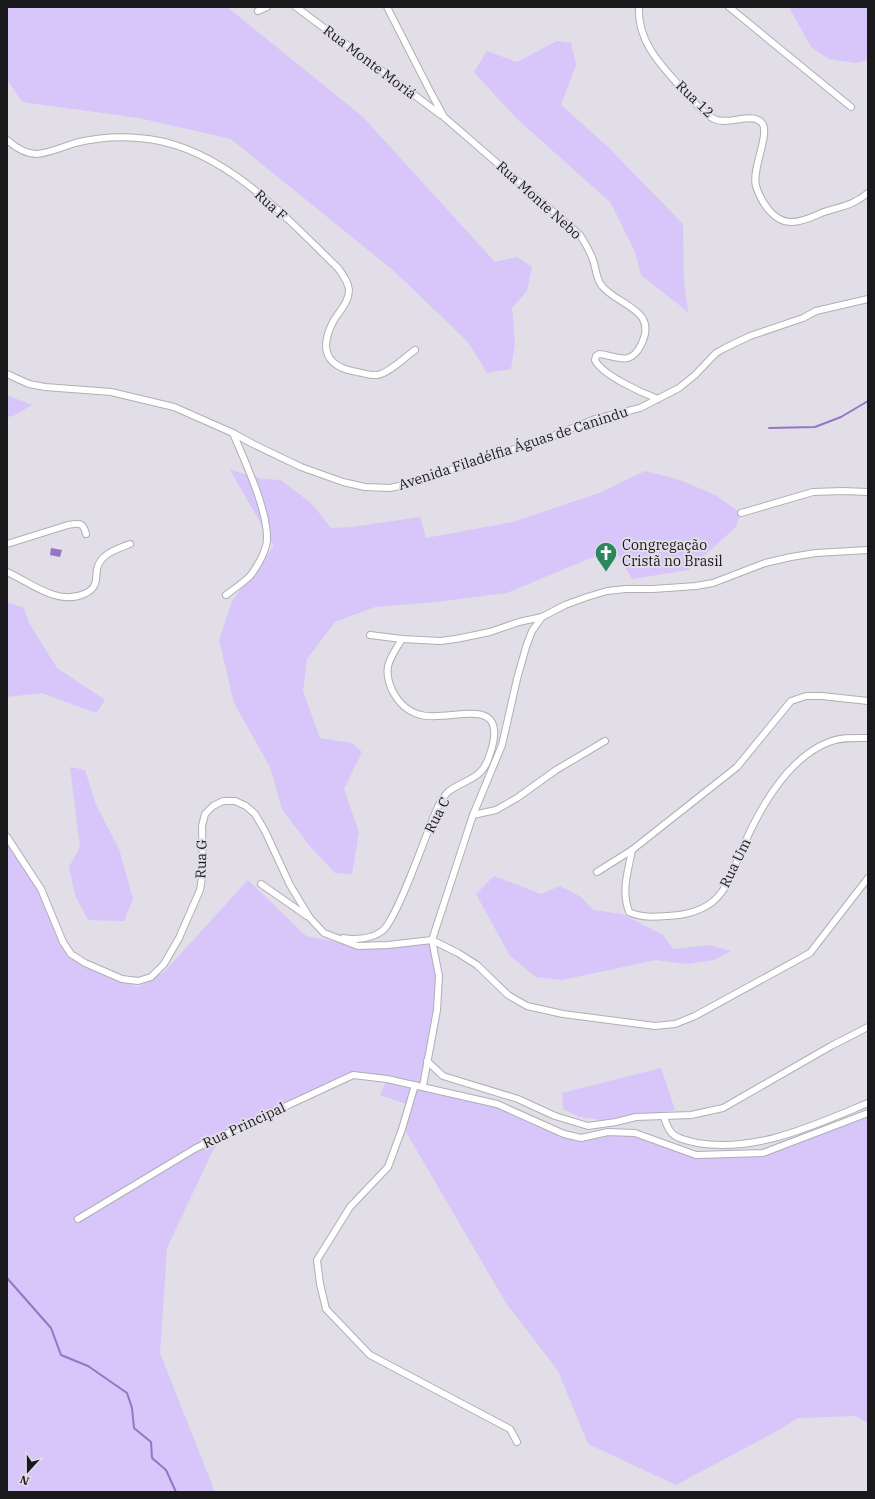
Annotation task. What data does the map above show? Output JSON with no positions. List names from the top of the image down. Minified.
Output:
{"streets":{"street":["Rua Monte Moriá","Rua 12","Rua Monte Nebo","Rua F","Avenida Filadélfia Águas de Canindu","Rua C","Rua G","Rua Um","Rua Principal"]},"crossings":[["Rua Monte Moriá","Rua Monte Nebo"],["Rua Monte Nebo","Avenida Filadélfia Águas de Canindu"],["Rua C","Rua G"]],"places":{"church":["Congregação Cristã no Brasil"]},"north":"bottom"}
